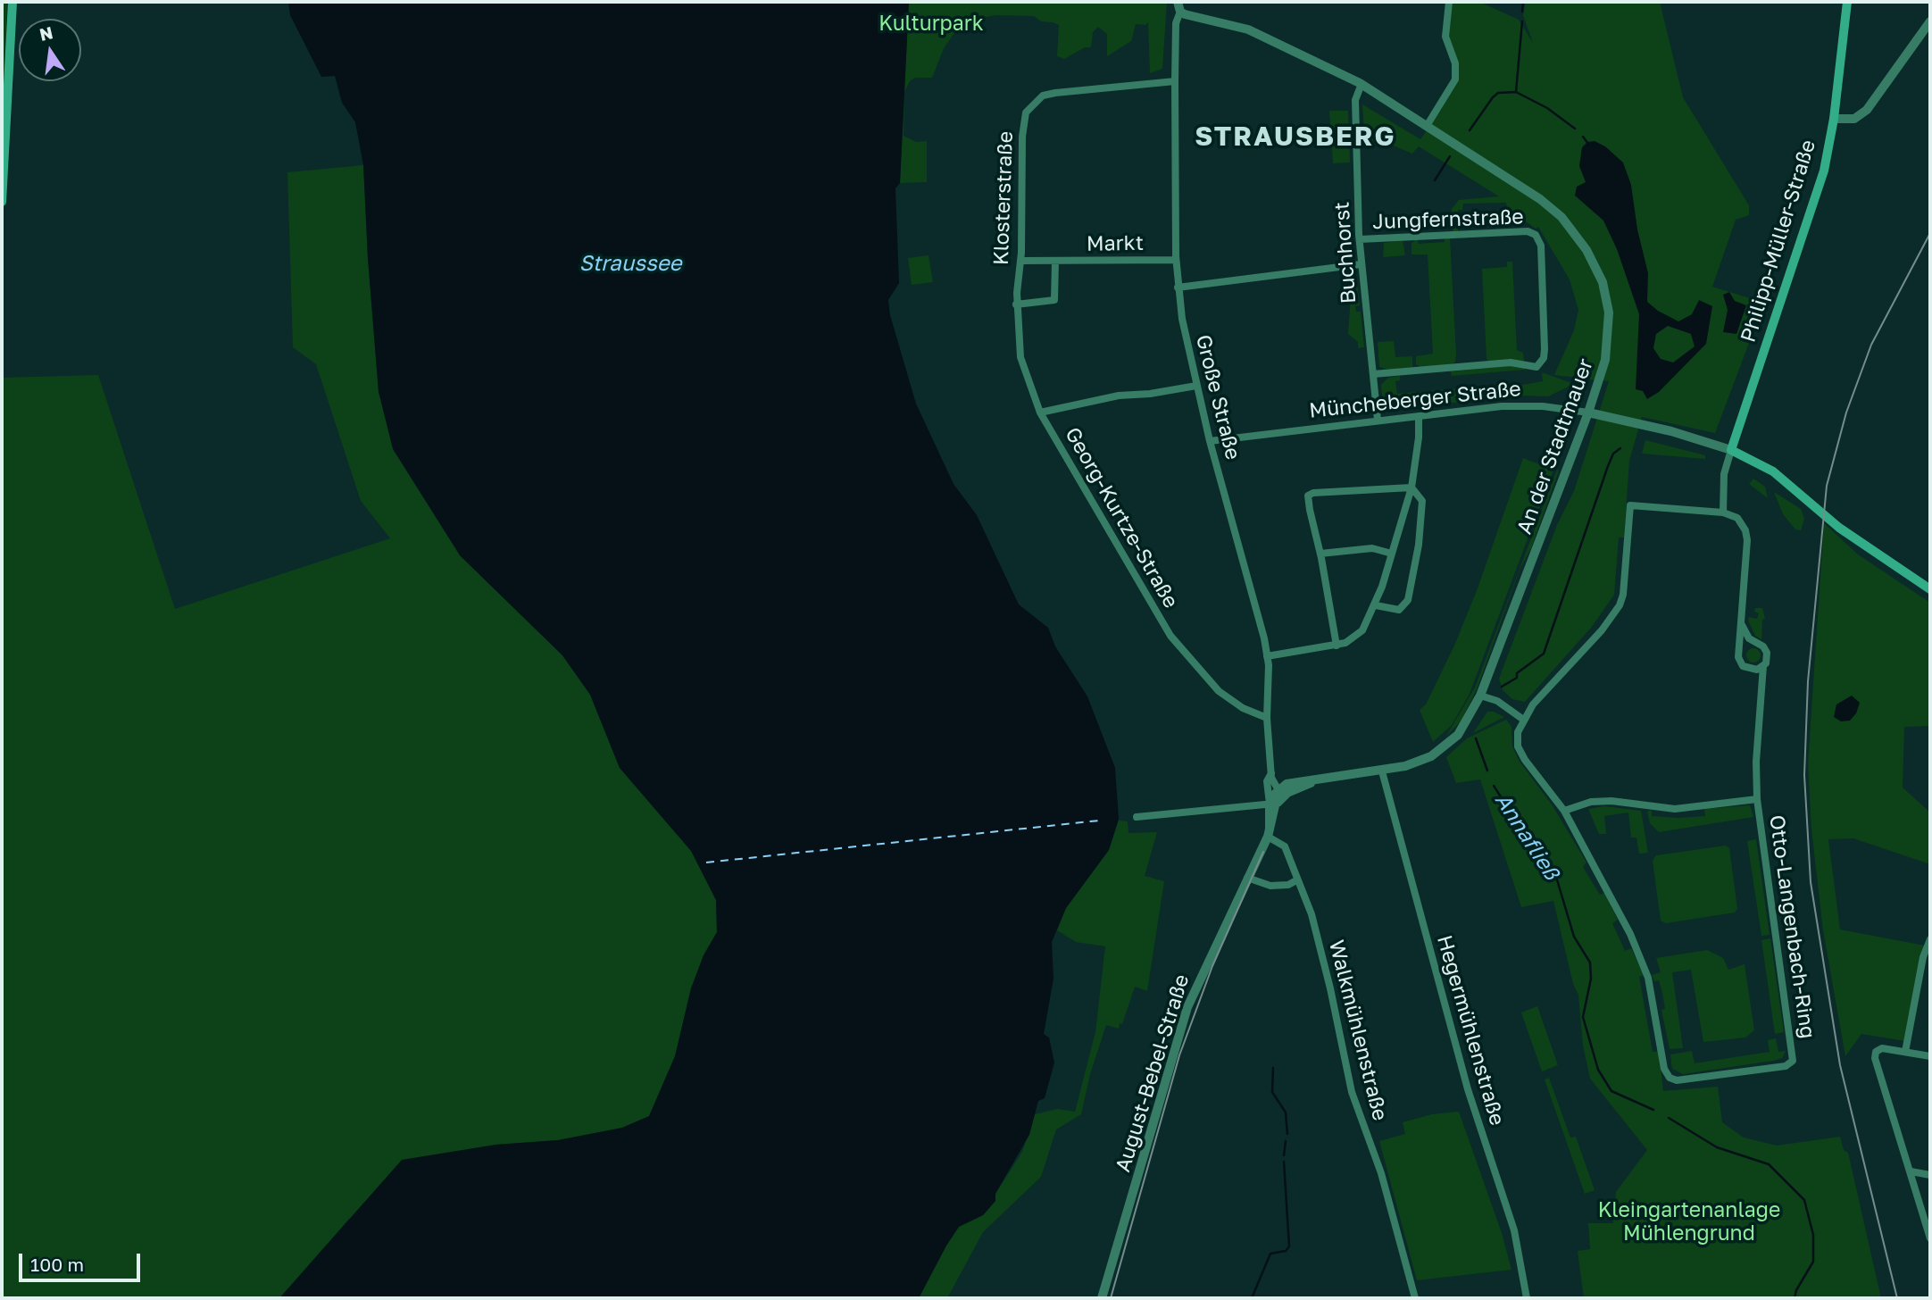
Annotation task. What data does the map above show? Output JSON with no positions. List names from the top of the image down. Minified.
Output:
{"streets":{"main road":["Philipp-Müller-Straße"],"street":["Klosterstraße","Jungfernstraße","Markt","Buchhorst","Große Straße","Müncheberger Straße","An der Stadtmauer","Georg-Kurtze-Straße","Otto-Langenbach-Ring","Walkmühlenstraße","Hegermühlenstraße","August-Bebel-Straße"]},"crossings":[["Klosterstraße","Markt"],["Klosterstraße","Große Straße"],["Klosterstraße","Georg-Kurtze-Straße"],["Jungfernstraße","Buchhorst"],["Philipp-Müller-Straße","Müncheberger Straße"],["Markt","Große Straße"],["Buchhorst","Müncheberger Straße"],["Buchhorst","An der Stadtmauer"],["Große Straße","Müncheberger Straße"],["Große Straße","An der Stadtmauer"],["Große Straße","Georg-Kurtze-Straße"],["Große Straße","August-Bebel-Straße"],["Müncheberger Straße","An der Stadtmauer"],["An der Stadtmauer","Hegermühlenstraße"],["Walkmühlenstraße","August-Bebel-Straße"]],"districts":["STRAUSBERG"],"water":["Straussee","Annafließ"],"parks":["Kulturpark","Kleingartenanlage Mühlengrund"],"scale_bar":"100 m","north":"top"}
